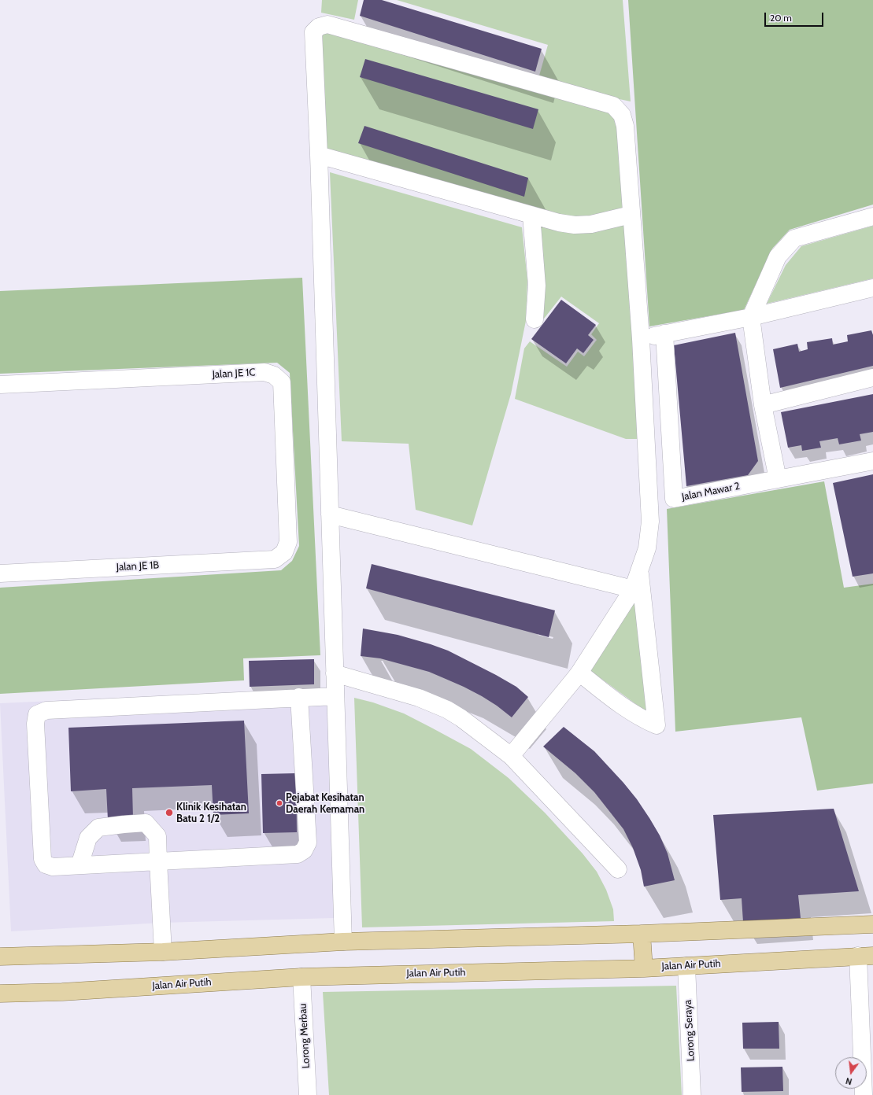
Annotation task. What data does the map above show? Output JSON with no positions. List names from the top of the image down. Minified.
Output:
{"streets":{"main road":["Jalan Air Putih"],"street":["Jalan JE 1C","Jalan Mawar 2","Jalan JE 1B","Lorong Seraya","Lorong Merbau"]},"crossings":[["Jalan JE 1C","Jalan JE 1B"],["Jalan Air Putih","Lorong Seraya"],["Jalan Air Putih","Lorong Merbau"]],"places":["Pejabat Kesihatan Daerah Kemaman","Klinik Kesihatan Batu 2 1/2"],"scale_bar":"20 m","north":"bottom"}
